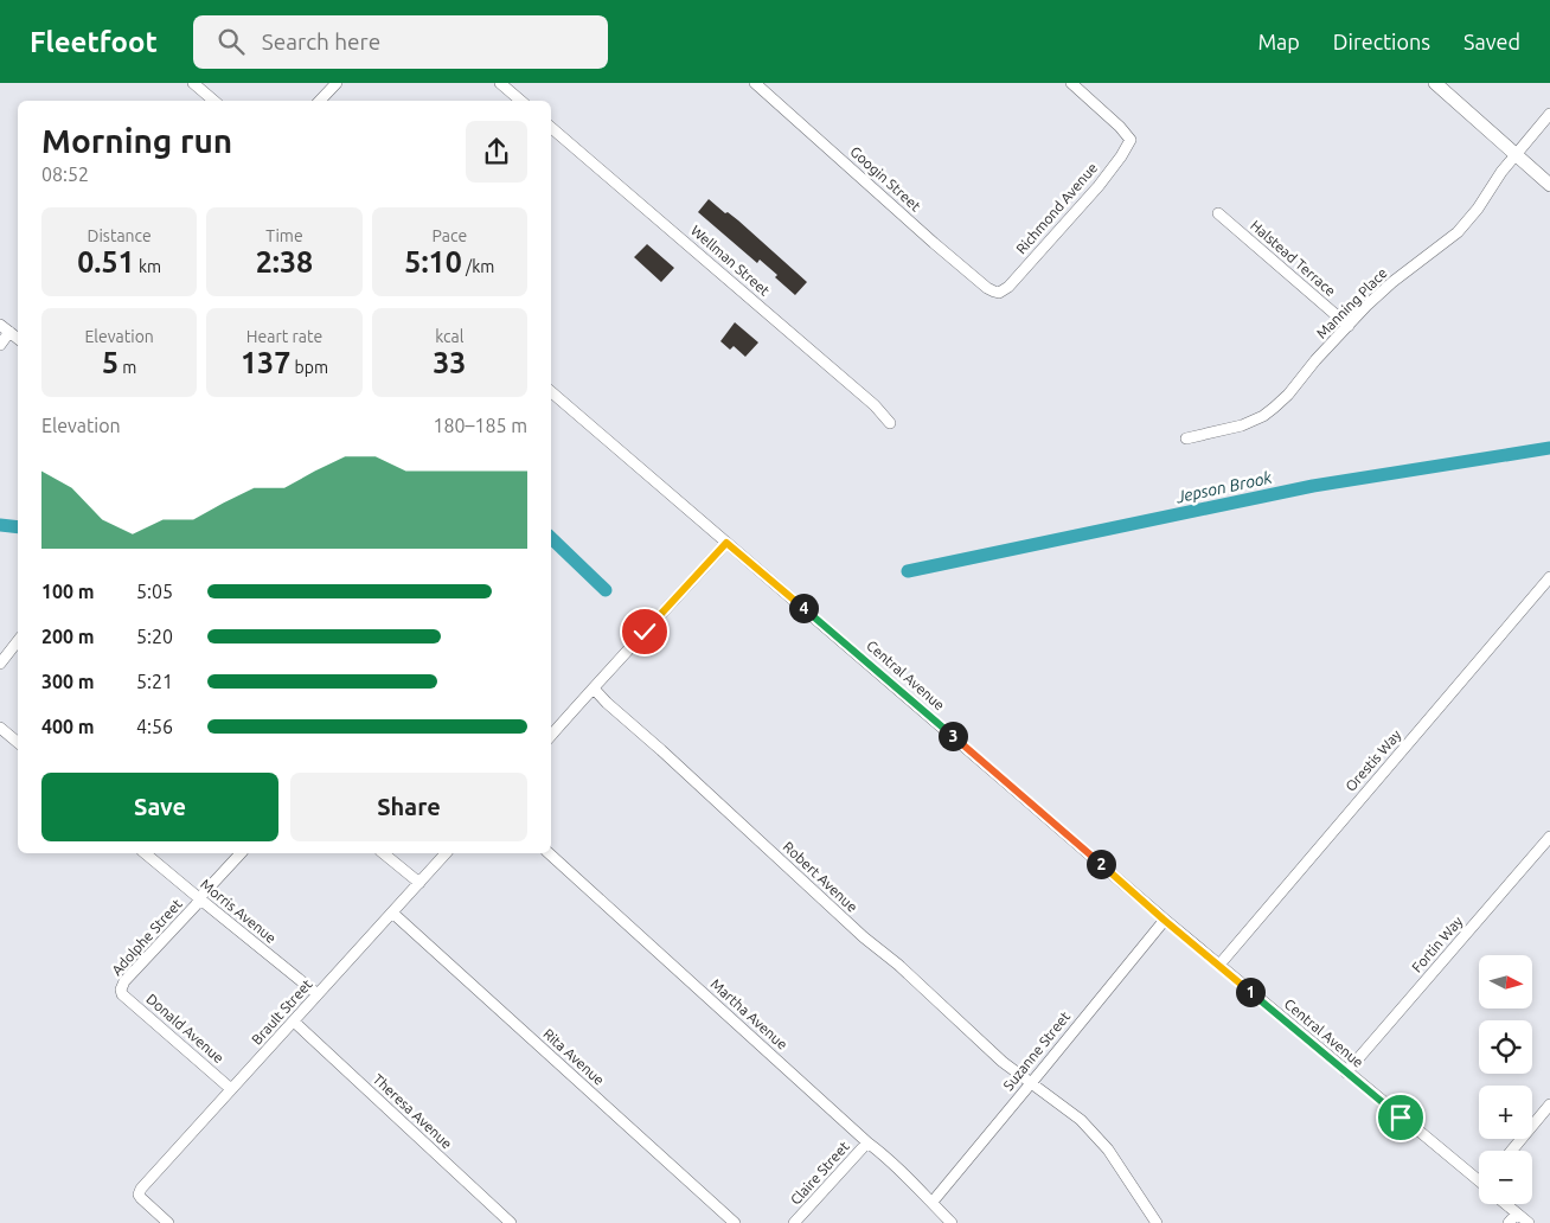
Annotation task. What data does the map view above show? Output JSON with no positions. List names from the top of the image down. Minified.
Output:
{"streets":{"street":["Googin Street","Richmond Avenue","Halstead Terrace","Wellman Street","Manning Place","Central Avenue","Orestis Way","Robert Avenue","Morris Avenue","Adolphe Street","Fortin Way","Brault Street","Martha Avenue","Donald Avenue","Suzanne Street","Rita Avenue","Theresa Avenue","Claire Street"]},"crossings":[["Googin Street","Richmond Avenue"],["Halstead Terrace","Manning Place"],["Central Avenue","Orestis Way"],["Central Avenue","Fortin Way"],["Central Avenue","Suzanne Street"],["Robert Avenue","Suzanne Street"],["Morris Avenue","Adolphe Street"],["Morris Avenue","Brault Street"],["Adolphe Street","Donald Avenue"],["Brault Street","Donald Avenue"],["Brault Street","Rita Avenue"],["Brault Street","Theresa Avenue"],["Martha Avenue","Suzanne Street"],["Martha Avenue","Claire Street"]],"water":["Jepson Brook"],"north":"right","page":{"header":"Fleetfoot","search":"Search here","nav":["Map","Directions","Saved"],"heading":["Morning run","08:52"],"stats":[["Distance","0.51 km"],["Time","2:38"],["Pace","5:10 /km"],["Elevation","5 m"],["Heart rate","137 bpm"],["kcal","33"]],"chart":["Elevation","180–185 m"],"list":[{"name":"100 m","note":"5:05"},{"name":"200 m","note":"5:20"},{"name":"300 m","note":"5:21"},{"name":"400 m","note":"4:56"}],"pins":["4","3","2","1"],"buttons":["Save","Share"],"map_buttons":["+","−"]}}
